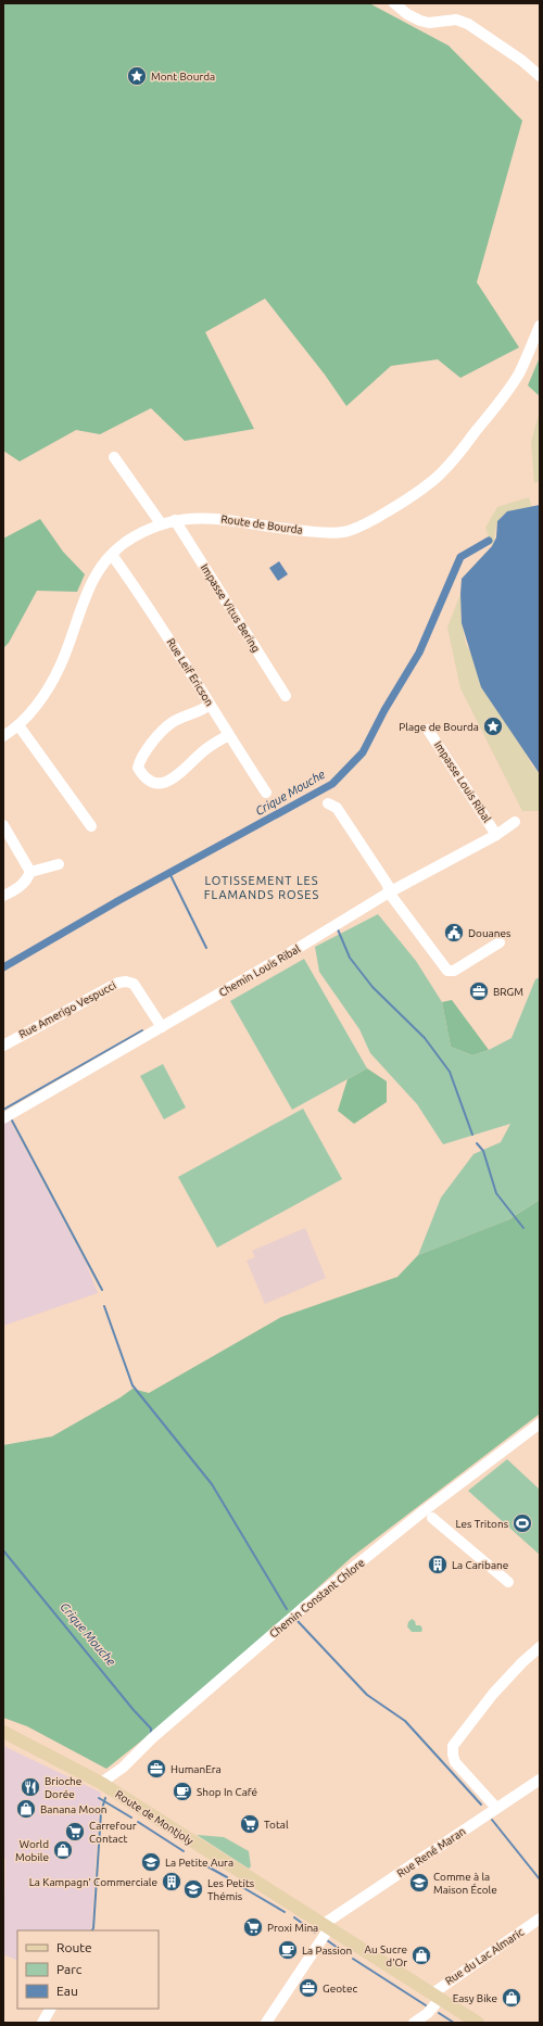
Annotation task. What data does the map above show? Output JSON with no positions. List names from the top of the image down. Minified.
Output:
{"streets":{"main road":["Route de Montjoly"],"street":["Route de Bourda","Impasse Vitus Bering","Rue Leif Ericson","Impasse Louis Ribal","Chemin Louis Ribal","Rue Amerigo Vespucci","Chemin Constant Chlore","Rue René Maran","Rue du Lac Almaric"]},"crossings":[["Route de Bourda","Impasse Vitus Bering"],["Route de Bourda","Rue Leif Ericson"],["Impasse Louis Ribal","Chemin Louis Ribal"],["Chemin Louis Ribal","Rue Amerigo Vespucci"],["Chemin Constant Chlore","Route de Montjoly"],["Route de Montjoly","Rue René Maran"],["Route de Montjoly","Rue du Lac Almaric"]],"districts":["LOTISSEMENT LES FLAMANDS ROSES"],"water":["Crique Mouche"],"places":{"place":["Mont Bourda","Plage de Bourda"],"public building":["Douanes"],"office":["BRGM","HumanEra","Geotec"],"sports":["Les Tritons"],"building":["La Caribane","La Kampagn' Commerciale"],"restaurant":["Brioche Dorée"],"cafe":["Shop In Café","La Passion"],"shop":["Banana Moon","World Mobile","Au Sucre d'Or","Easy Bike"],"supermarket":["Total","Carrefour Contact","Proxi Mina"],"school or university":["La Petite Aura","Comme à la Maison École","Les Petits Thémis"]},"legend":["Route","Parc","Eau"]}
